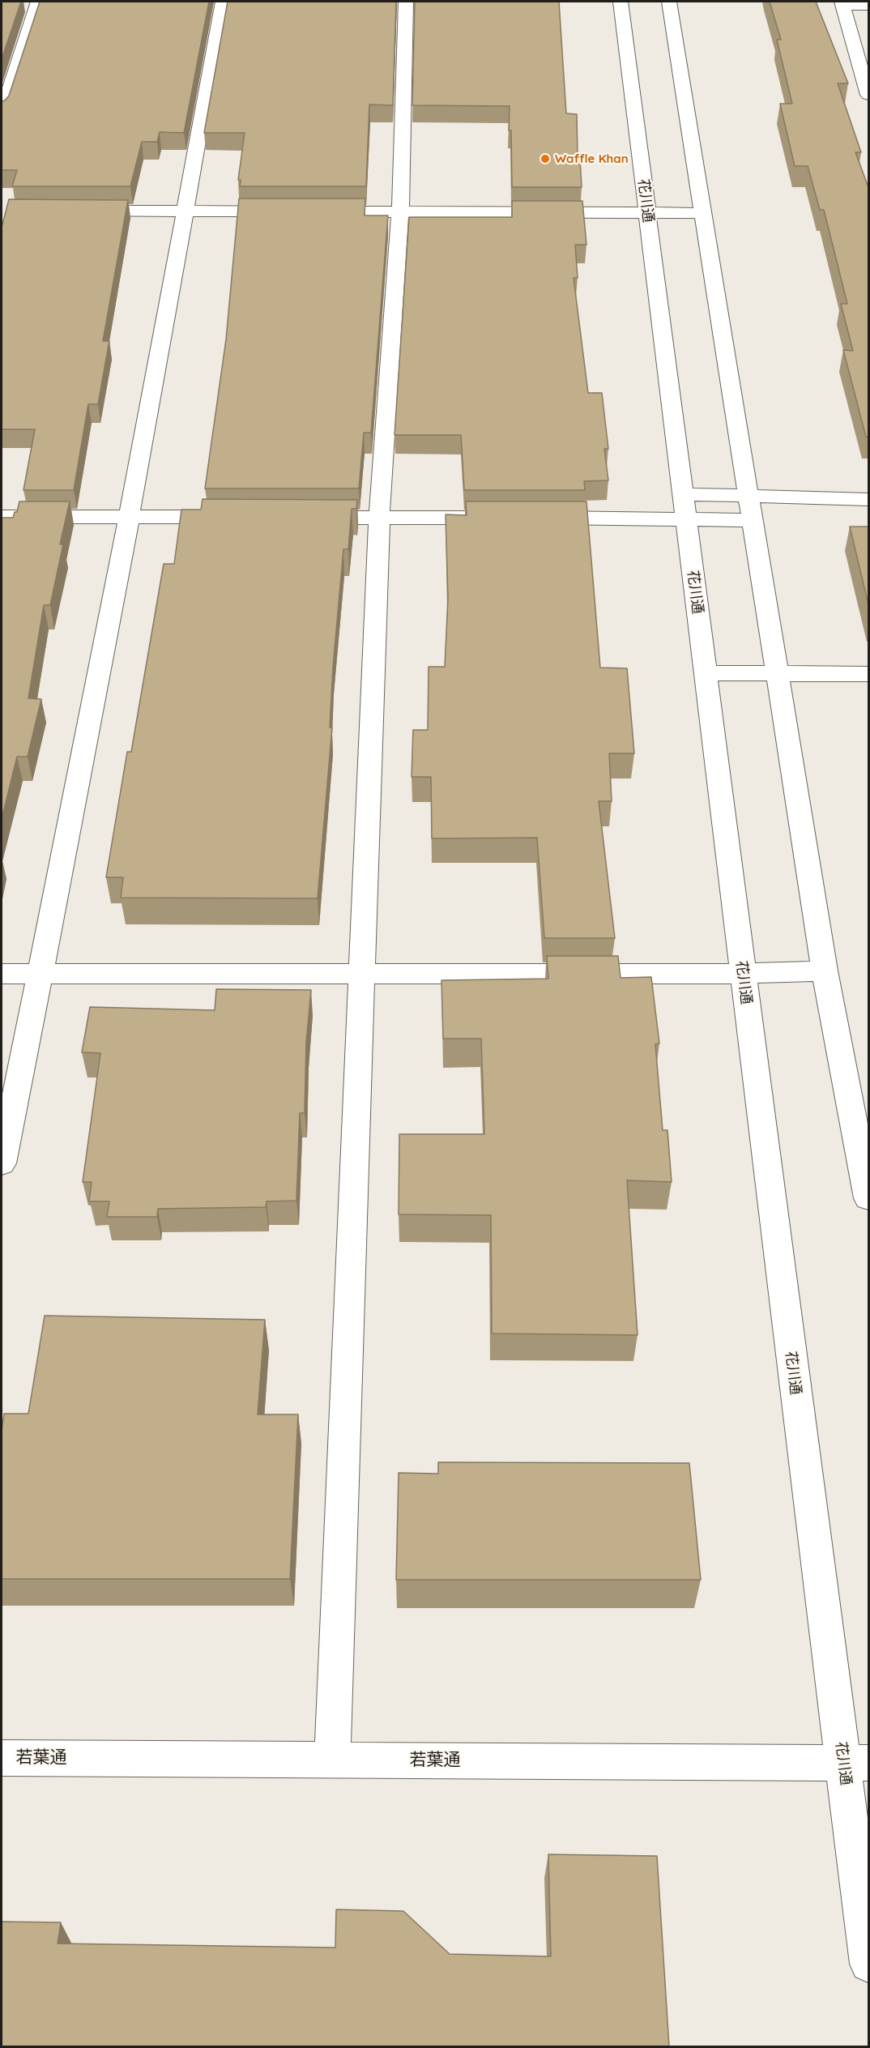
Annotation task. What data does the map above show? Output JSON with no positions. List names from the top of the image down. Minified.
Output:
{"streets":{"street":["花川通","若葉通"]},"crossings":[["花川通","若葉通"]],"places":["Waffle Khan"]}
